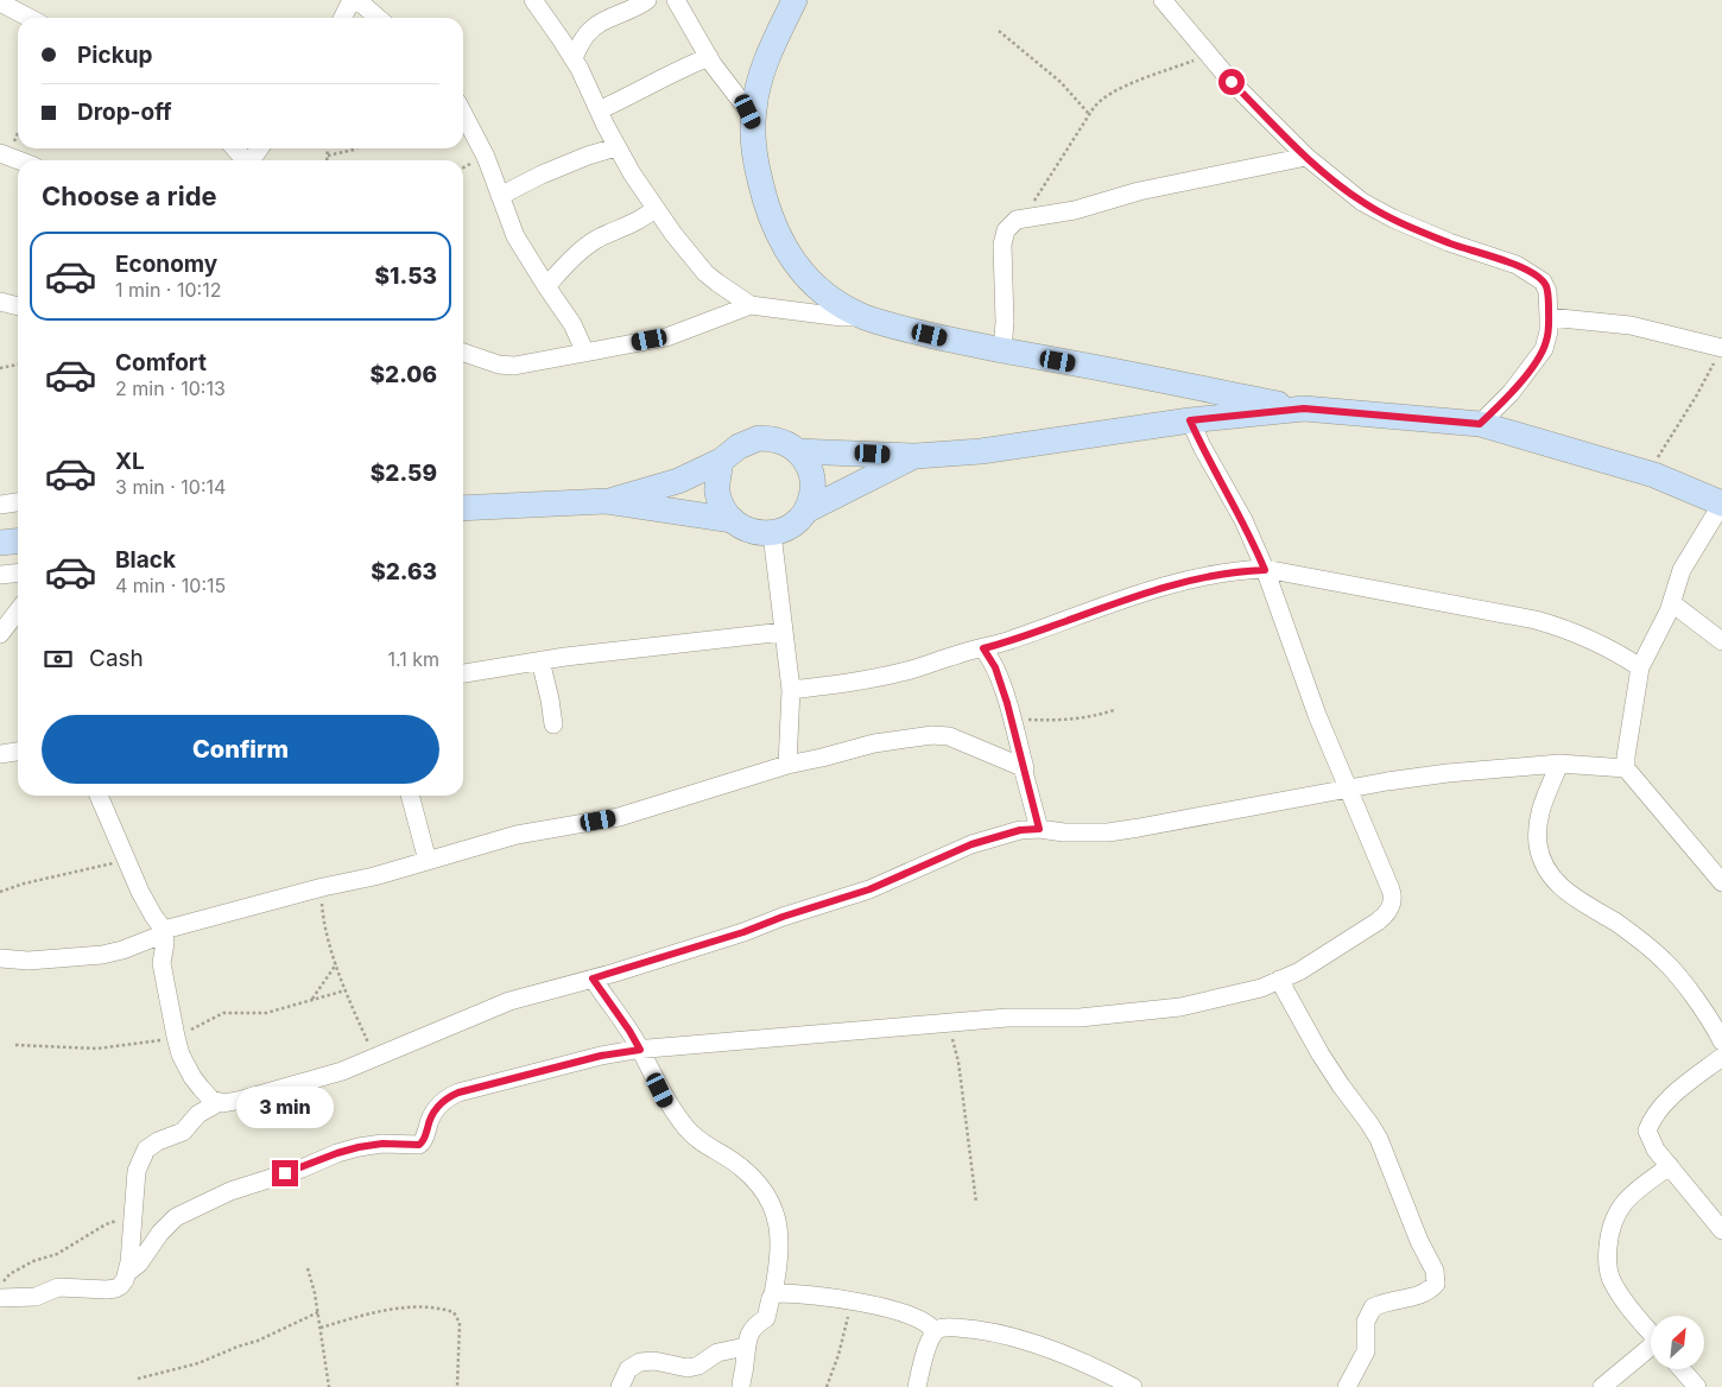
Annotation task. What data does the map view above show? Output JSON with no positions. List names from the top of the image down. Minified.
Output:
{"north":"top right","page":{"banner":["Pickup","Drop-off"],"heading":"Choose a ride","list":[{"name":"Economy","note":"1 min · 10:12","value":"$1.53"},{"name":"Comfort","note":"2 min · 10:13","value":"$2.06"},{"name":"XL","note":"3 min · 10:14","value":"$2.59"},{"name":"Black","note":"4 min · 10:15","value":"$2.63"}],"pay":["Cash","1.1 km"],"buttons":"Confirm","bubble":"3 min"}}
